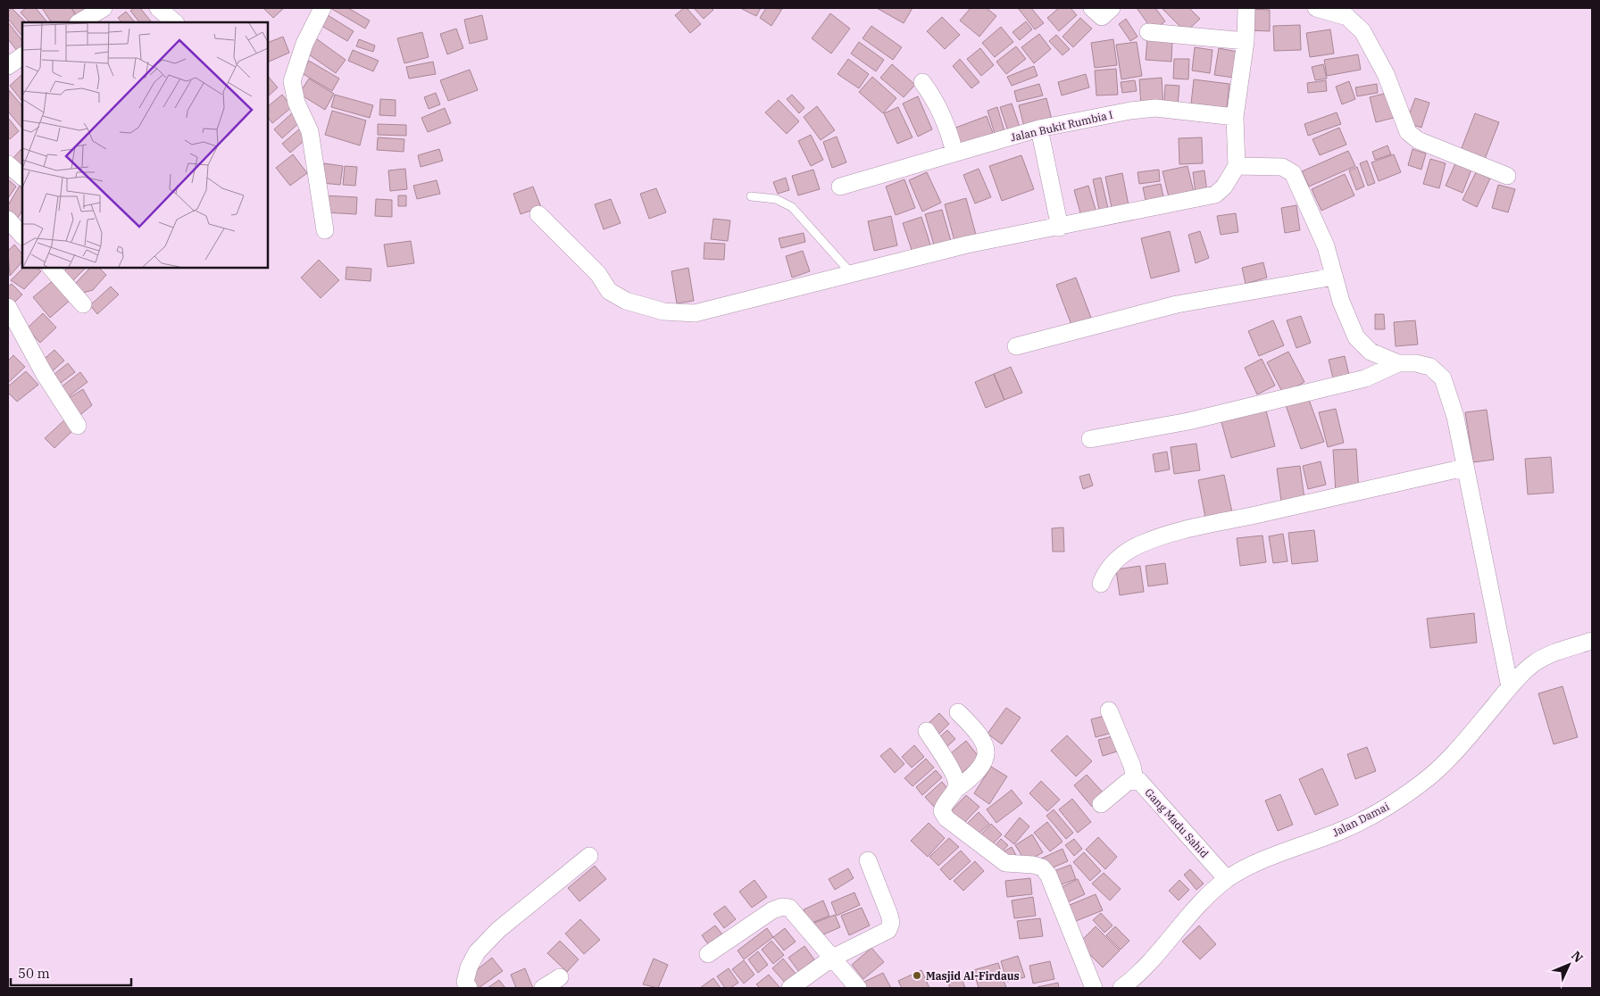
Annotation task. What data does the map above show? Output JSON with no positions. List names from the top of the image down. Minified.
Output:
{"streets":{"street":["Jalan Bukit Rumbia I","Jalan Damai","Gang Madu Sahid"]},"crossings":[["Jalan Damai","Gang Madu Sahid"]],"places":["Masjid Al-Firdaus"],"scale_bar":"50 m","north":"top right"}
